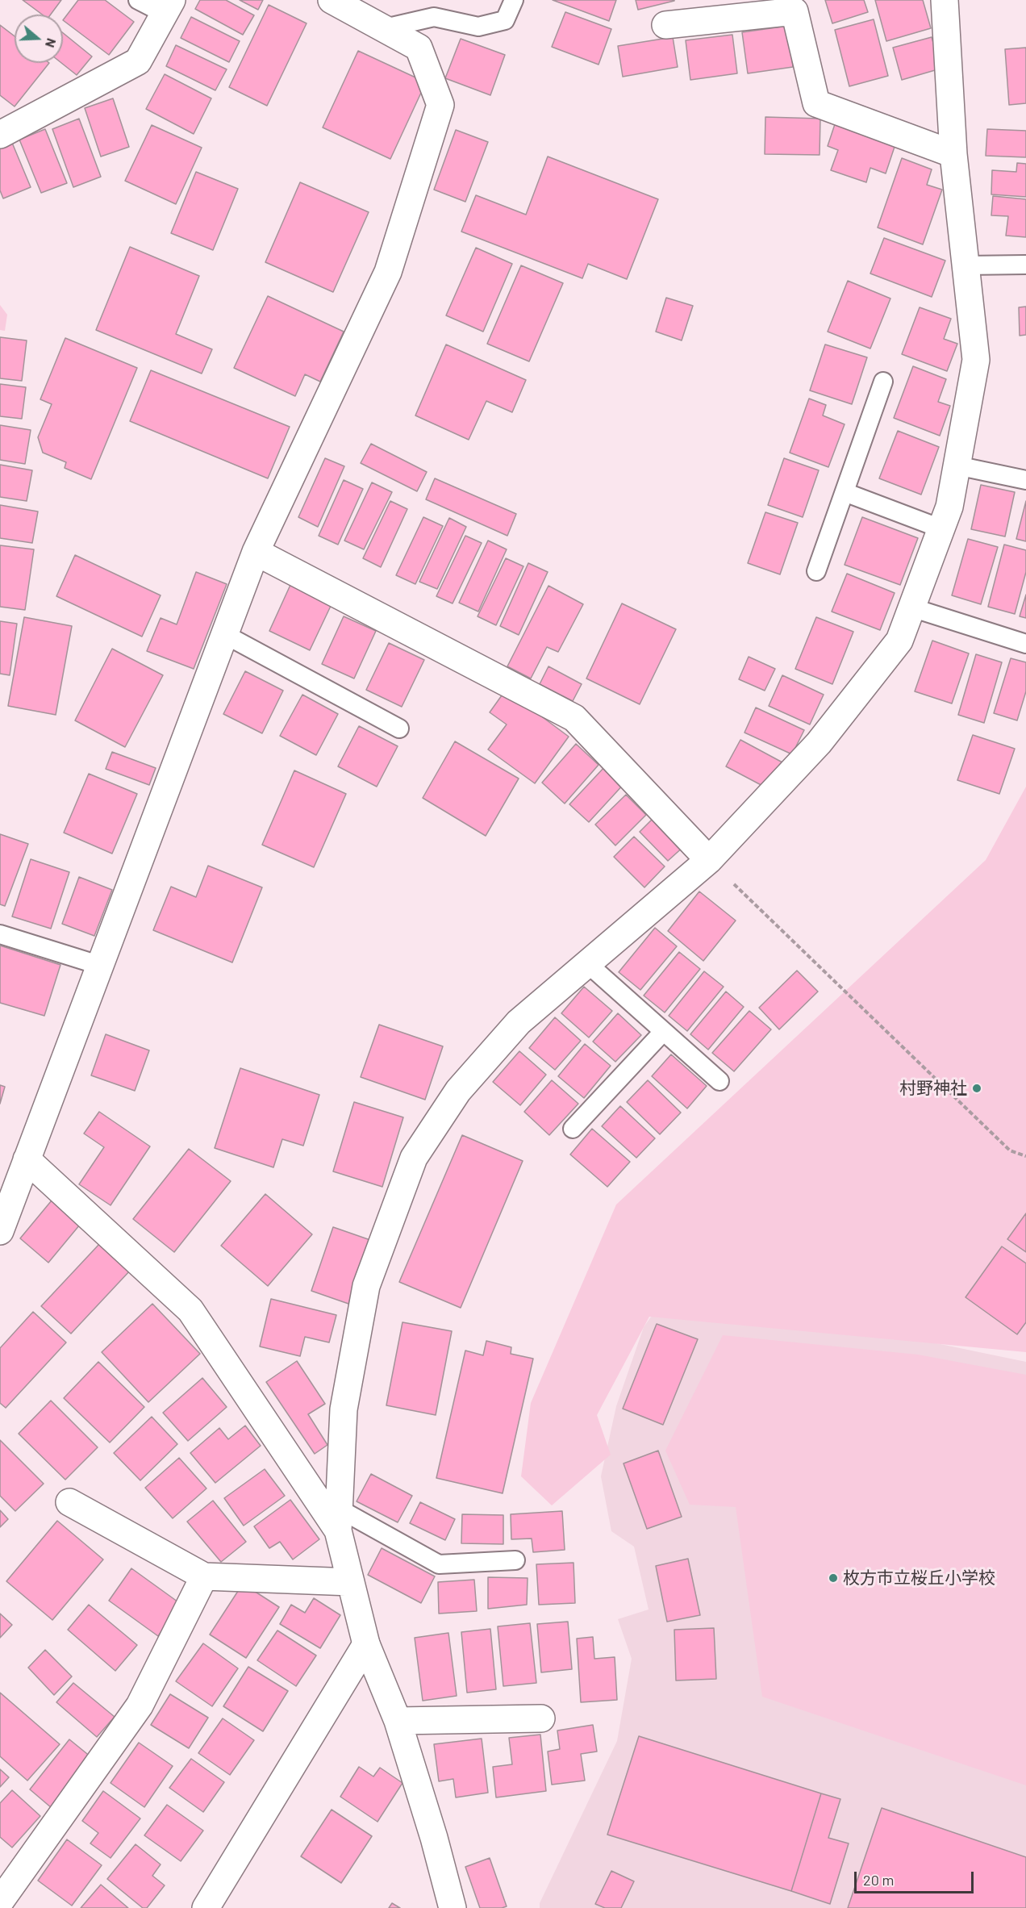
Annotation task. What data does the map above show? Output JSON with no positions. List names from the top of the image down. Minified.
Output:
{"places":["村野神社","枚方市立桜丘小学校"],"scale_bar":"20 m","north":"right"}
